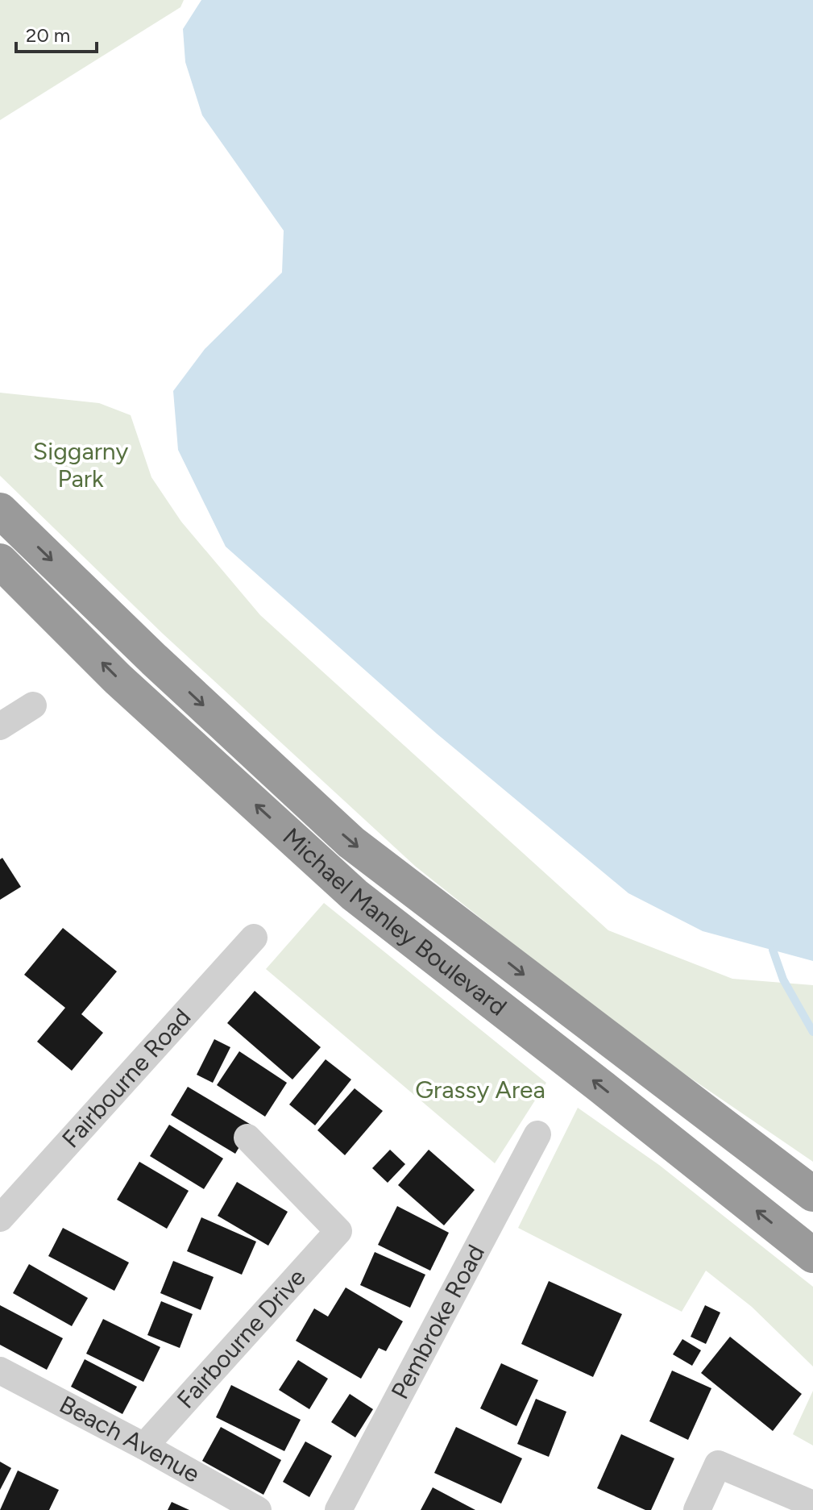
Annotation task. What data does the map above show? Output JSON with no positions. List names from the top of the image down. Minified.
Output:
{"streets":{"highway":["Michael Manley Boulevard"],"street":["Fairbourne Road","Pembroke Road","Fairbourne Drive","Beach Avenue"]},"crossings":[["Fairbourne Drive","Beach Avenue"]],"parks":["Siggarny Park","Grassy Area"],"scale_bar":"20 m"}
